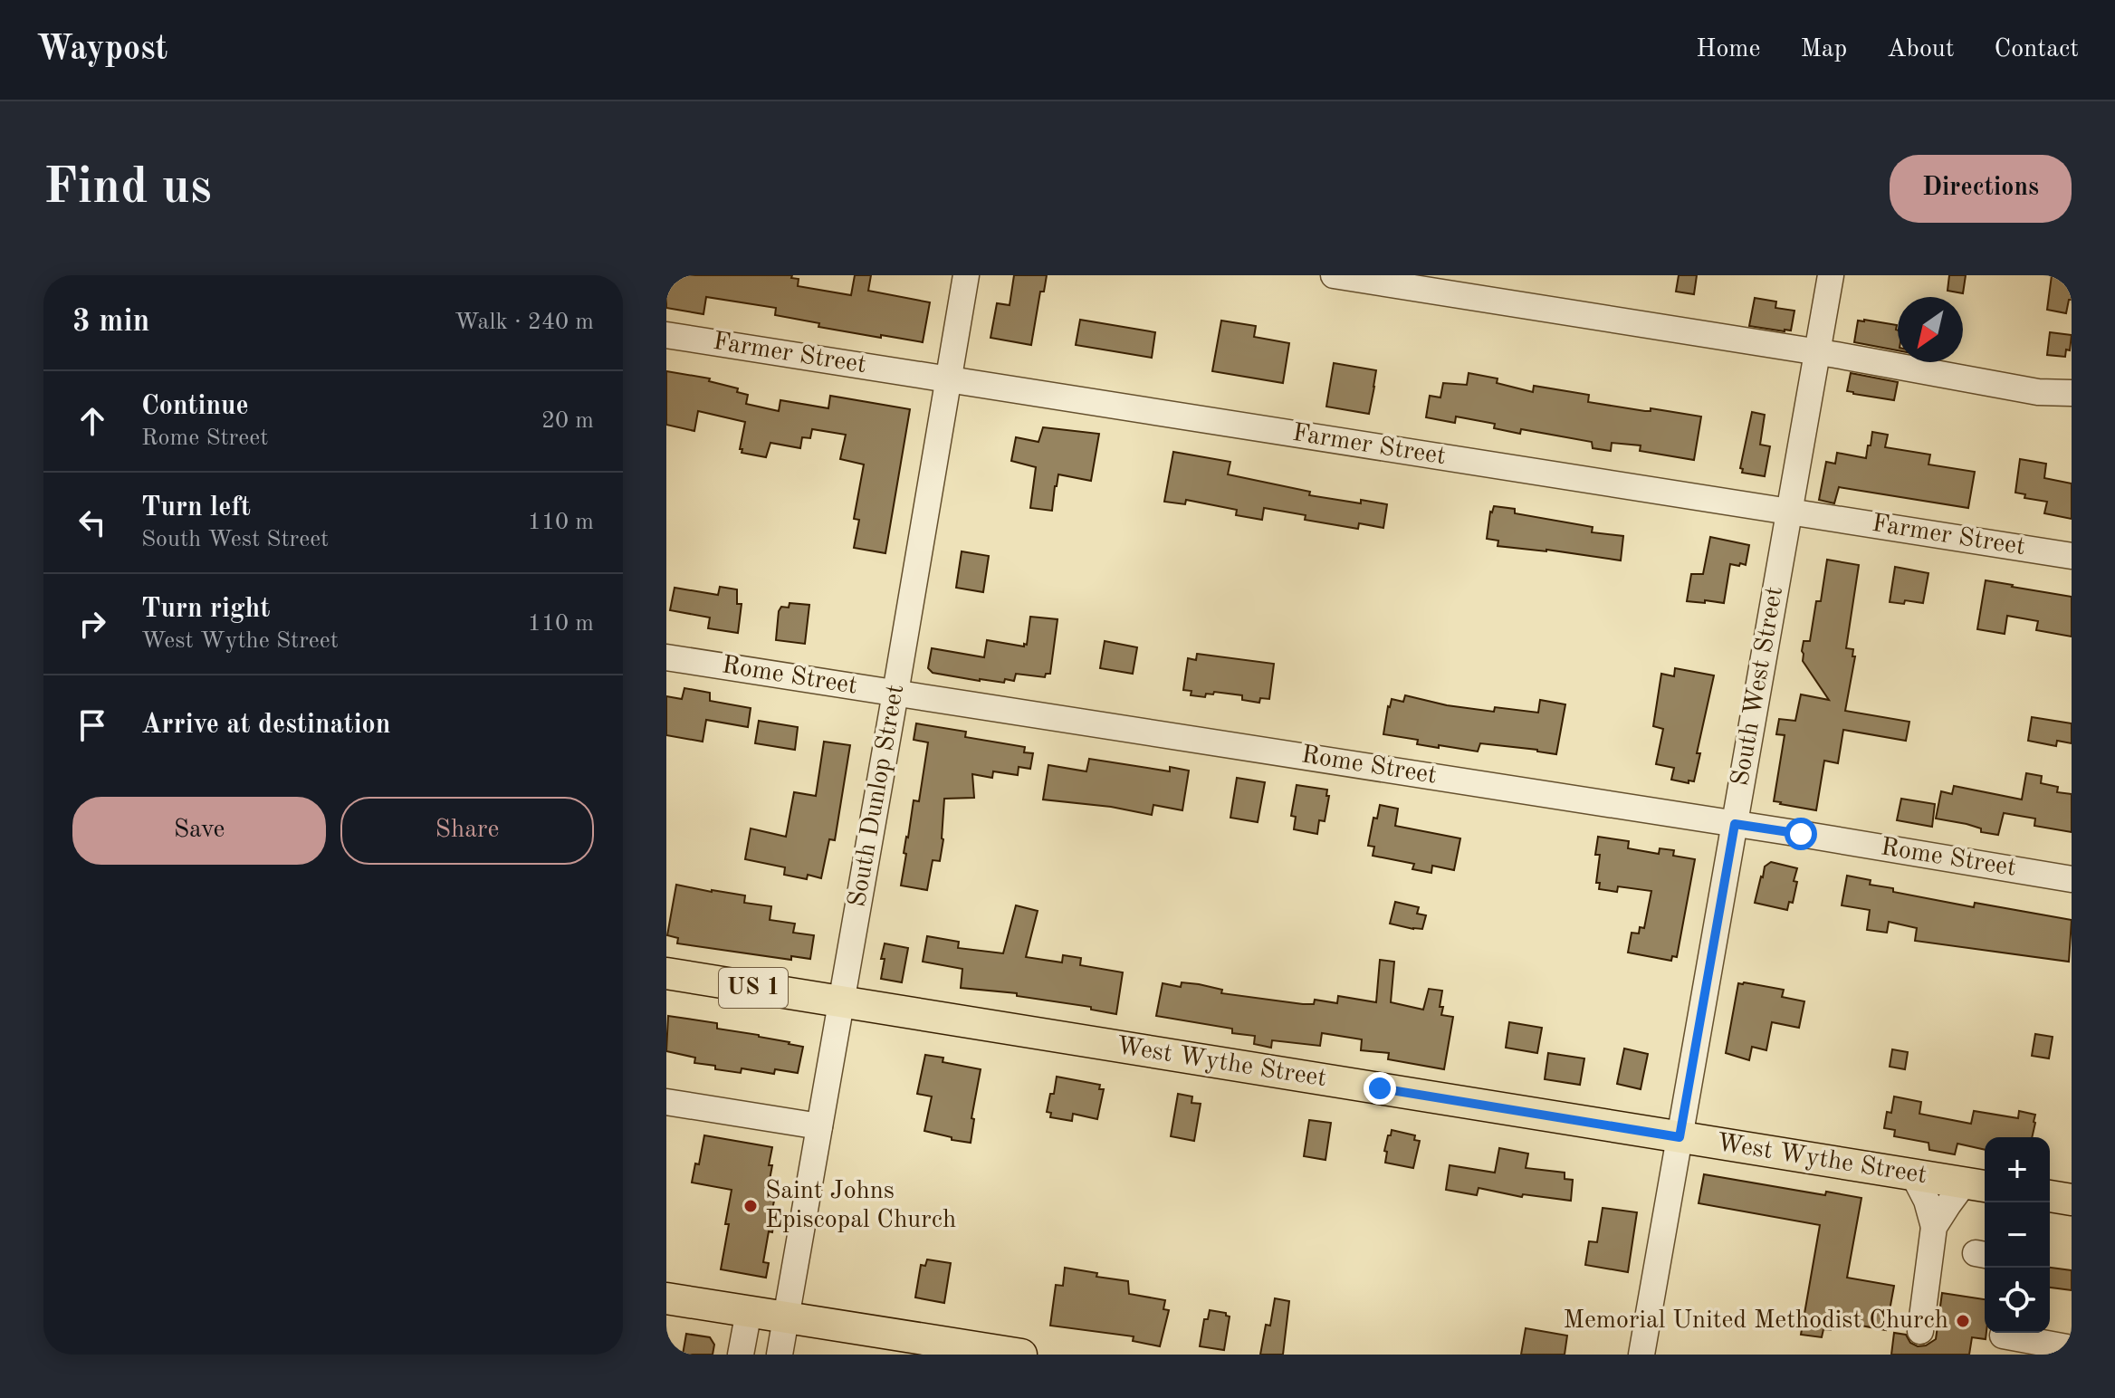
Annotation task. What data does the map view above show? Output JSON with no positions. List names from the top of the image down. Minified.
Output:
{"streets":{"main road":["US 1","West Wythe Street"],"street":["Farmer Street","Rome Street","South West Street","South Dunlop Street"]},"crossings":[["Farmer Street","South West Street"],["Farmer Street","South Dunlop Street"],["Rome Street","South West Street"],["Rome Street","South Dunlop Street"],["South West Street","West Wythe Street"],["South Dunlop Street","West Wythe Street"]],"places":["Saint Johns Episcopal Church","Memorial United Methodist Church"],"north":"bottom left","page":{"header":"Waypost","nav":["Home","Map","About","Contact"],"buttons":["Directions",["Save","Share"]],"title":"Find us","heading":["3 min","Walk · 240 m"],"list":[["Continue","Rome Street","20 m"],["Turn left","South West Street","110 m"],["Turn right","West Wythe Street","110 m"],"Arrive at destination"],"map_buttons":["+","−"]}}
